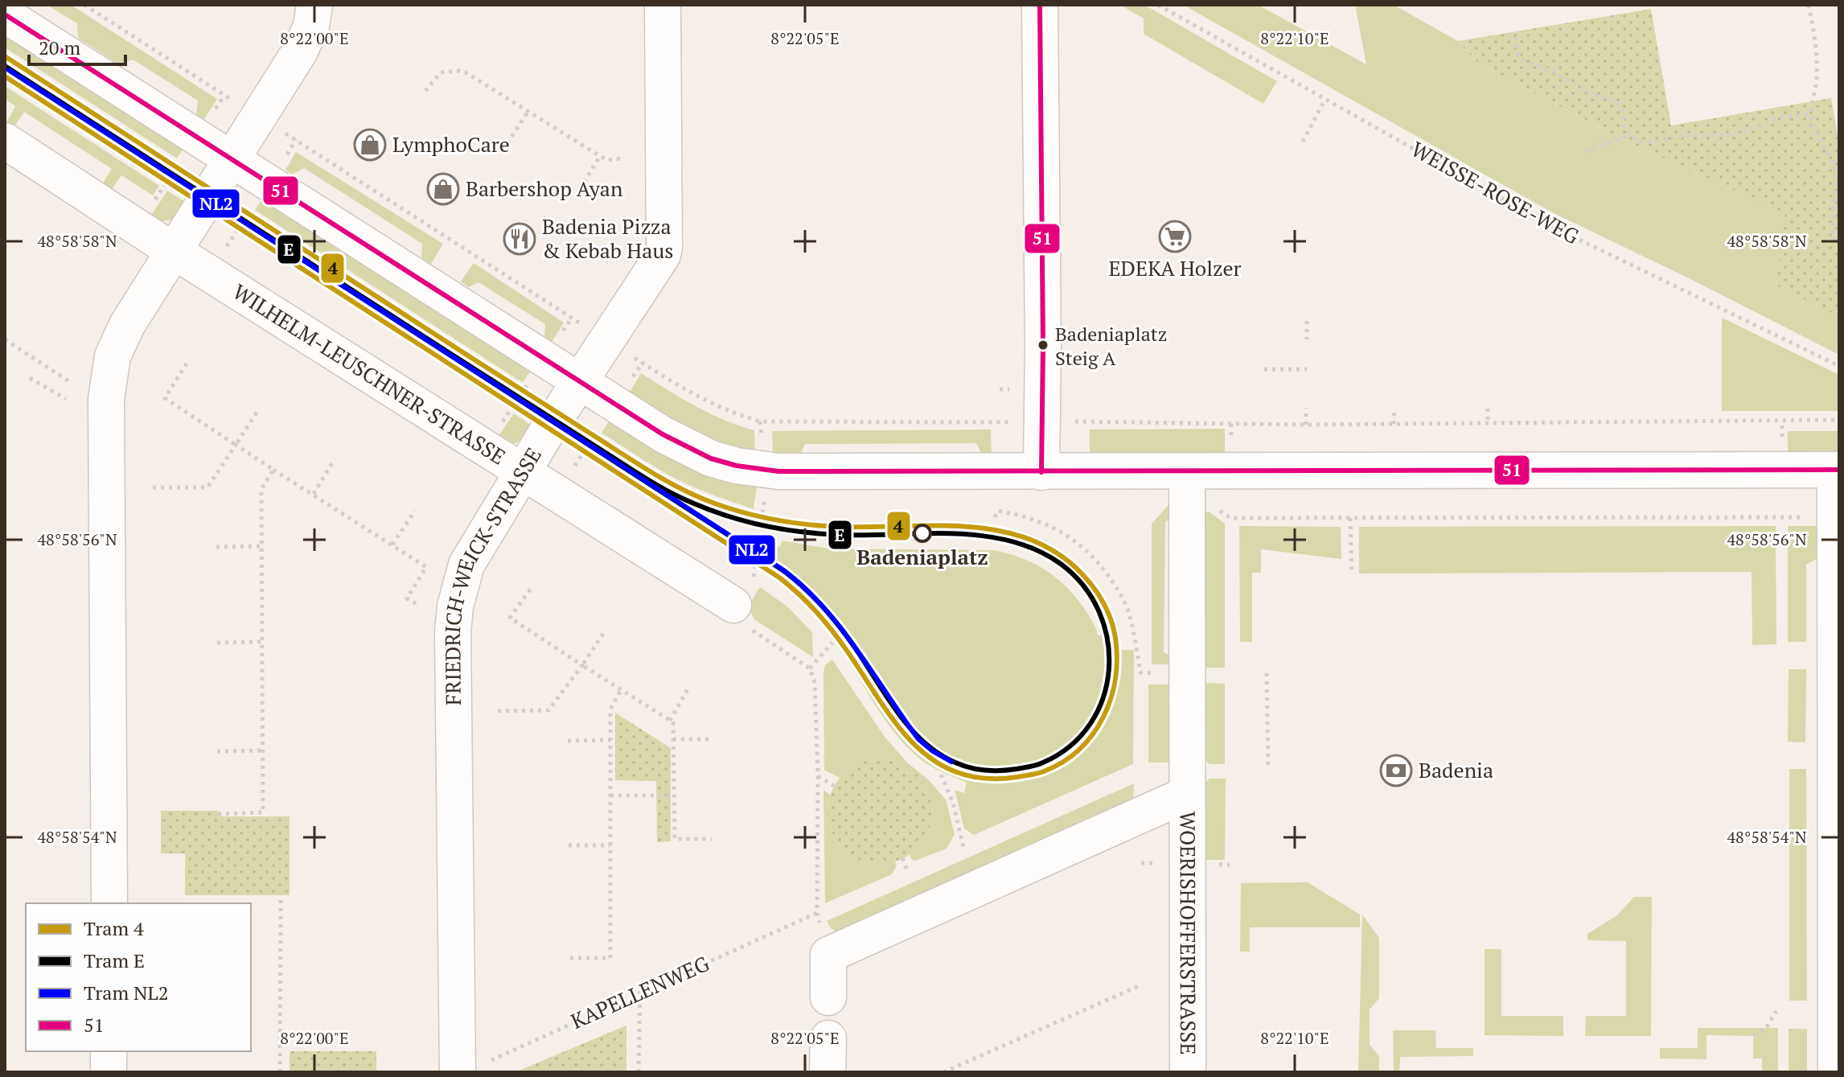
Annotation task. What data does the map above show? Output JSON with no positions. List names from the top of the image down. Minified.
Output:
{"streets":{"street":["WILHELM-LEUSCHNER-STRASSE","FRIEDRICH-WEICK-STRASSE","WOERISHOFFERSTRASSE"],"path":["WEISSE-ROSE-WEG","KAPELLENWEG"]},"crossings":[["WILHELM-LEUSCHNER-STRASSE","FRIEDRICH-WEICK-STRASSE"],["FRIEDRICH-WEICK-STRASSE","KAPELLENWEG"]],"places":{"shop":["LymphoCare","Barbershop Ayan"],"supermarket":["EDEKA Holzer"],"restaurant":["Badenia Pizza & Kebab Haus"],"other":["Badeniaplatz Steig A","Badeniaplatz"],"bank":["Badenia"]},"lines":["transit line 51","tram line 4","tram line E","tram line NL2"],"legend":["Tram 4","Tram E","Tram NL2","51"],"scale_bar":"20 m","coordinates":["8°22'00\"E","8°22'05\"E","8°22'10\"E","48°58'58\"N","48°58'56\"N","48°58'54\"N"]}
